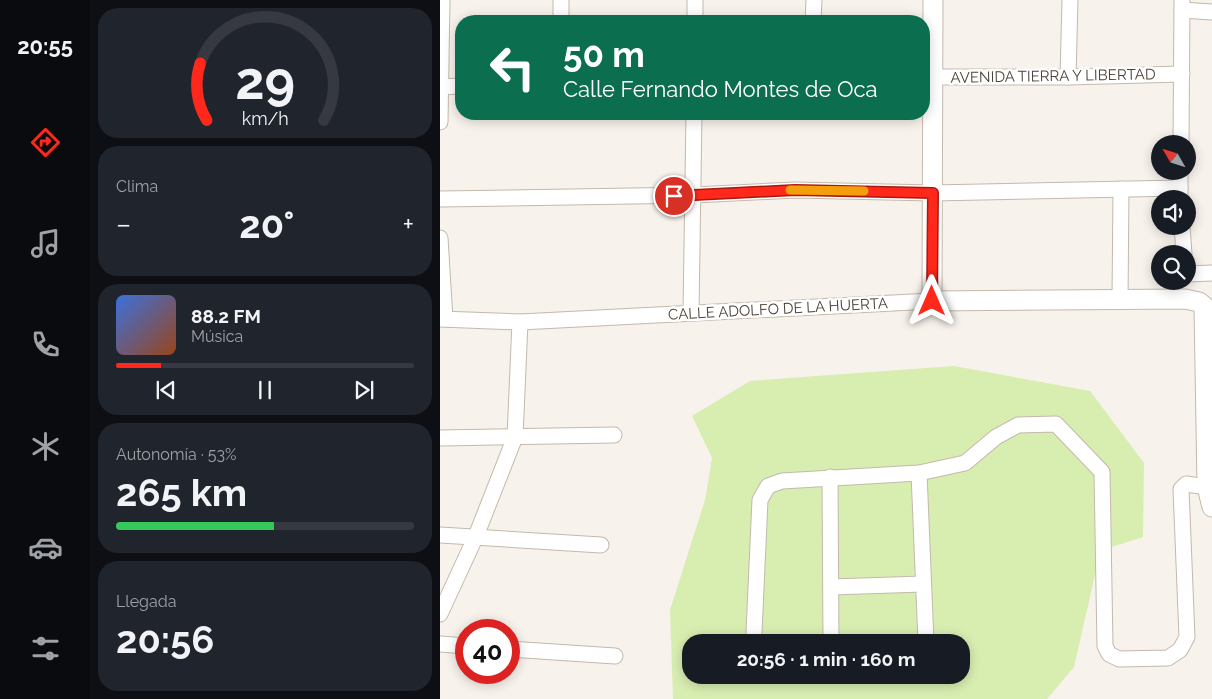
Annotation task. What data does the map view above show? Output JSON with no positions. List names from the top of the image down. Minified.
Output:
{"streets":{"street":["AVENIDA TIERRA Y LIBERTAD","CALLE ADOLFO DE LA HUERTA"]},"north":"top left","page":{"tabs":"20:55","turn":["50 m","Calle Fernando Montes de Oca"],"tile":["Clima",["Autonomía · 53%","265 km"],["Llegada","20:56"]],"heat":["−","20°","+"],"song":["88.2 FM","Música"],"limit":"40","trip":"20:56 · 1 min · 160 m","gauge":["29","km/h"]}}
